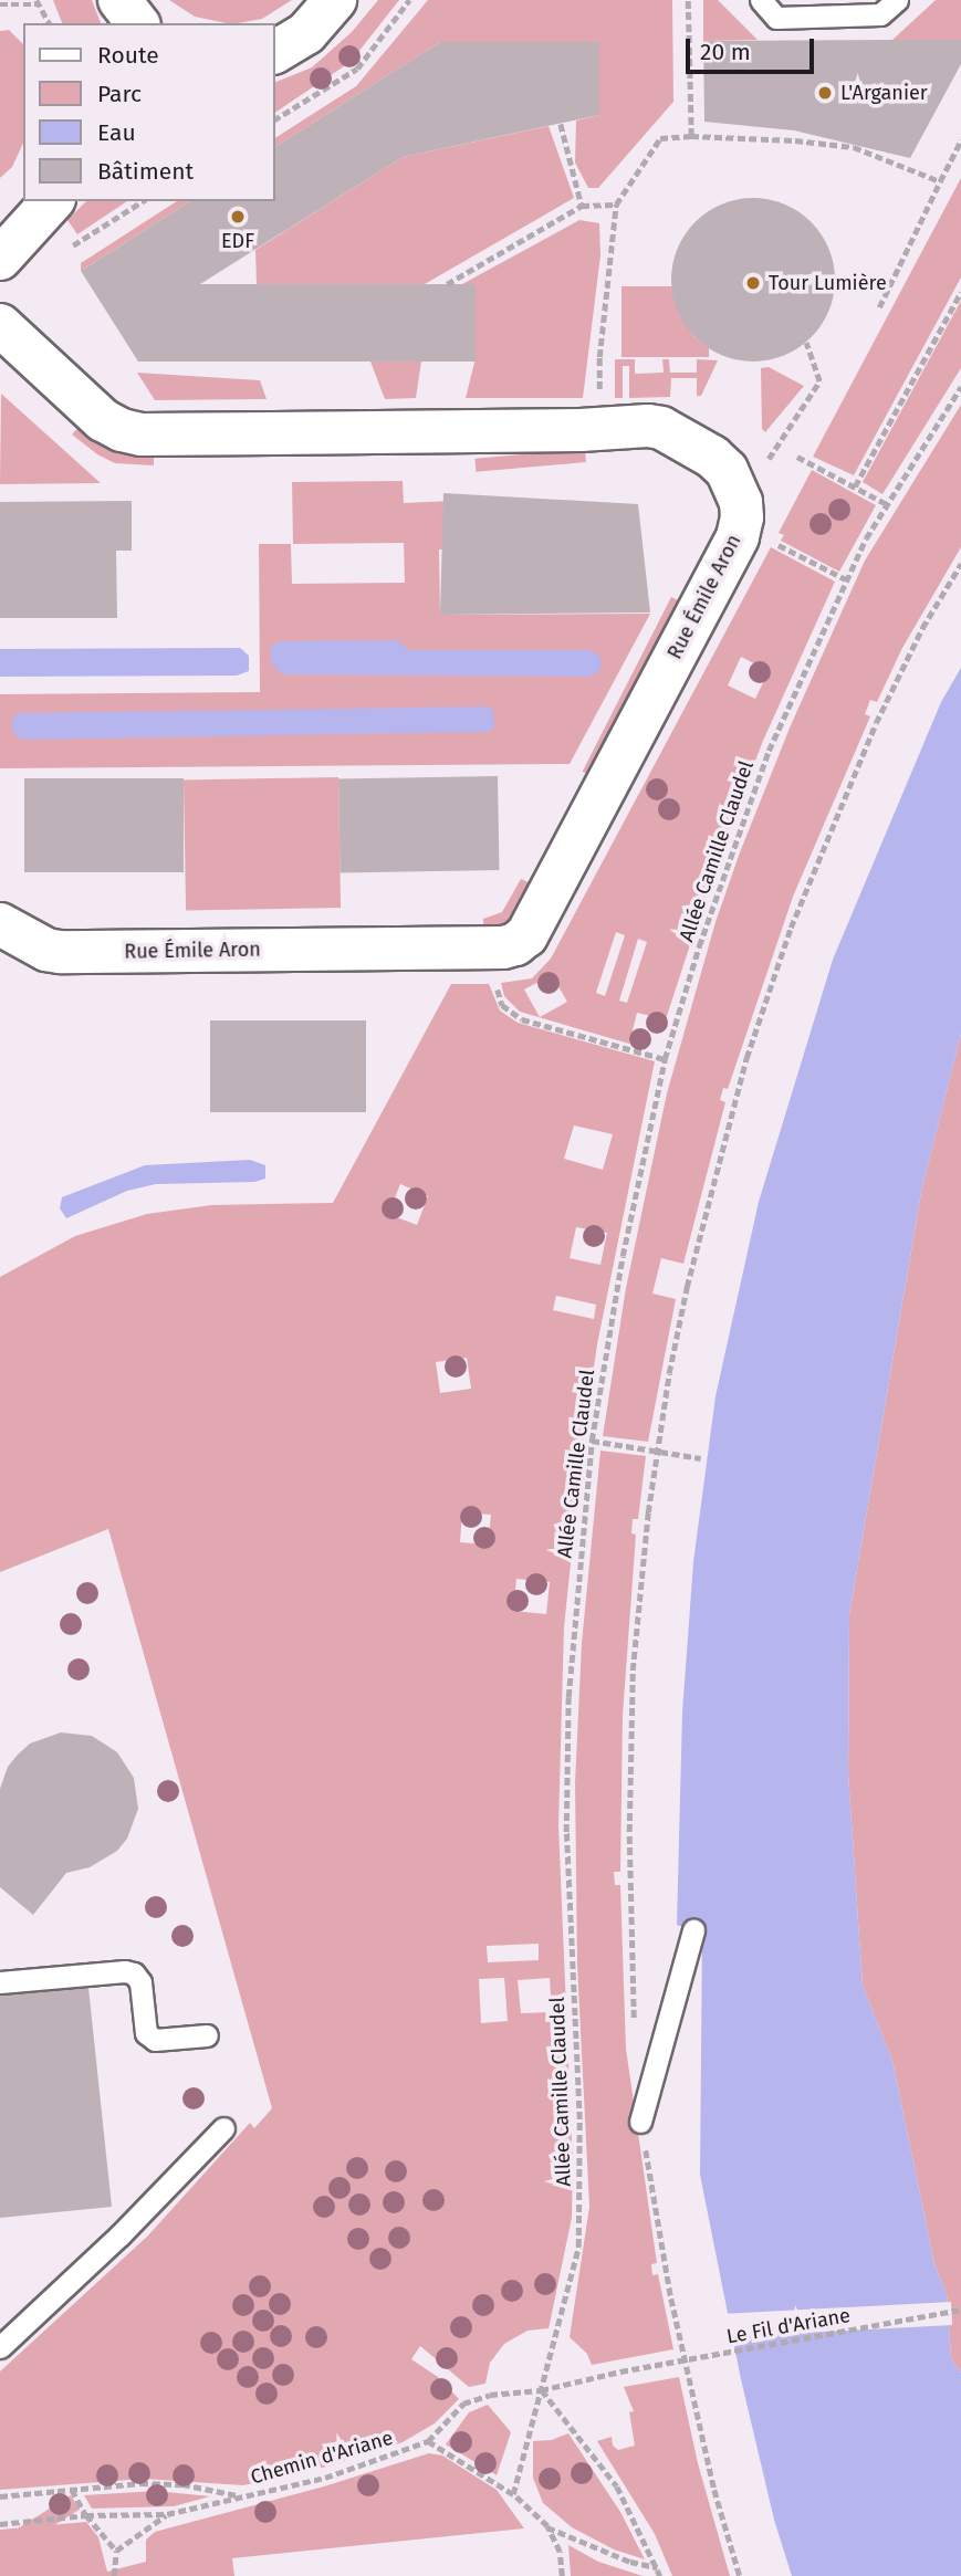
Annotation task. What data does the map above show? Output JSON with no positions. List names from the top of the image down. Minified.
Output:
{"streets":{"street":["Rue Émile Aron"],"path":["Allée Camille Claudel","Le Fil d'Ariane","Chemin d'Ariane"]},"crossings":[["Allée Camille Claudel","Chemin d'Ariane"],["Le Fil d'Ariane","Chemin d'Ariane"]],"places":["L'Arganier","EDF","Tour Lumière"],"legend":["Route","Parc","Eau","Bâtiment"],"scale_bar":"20 m"}
